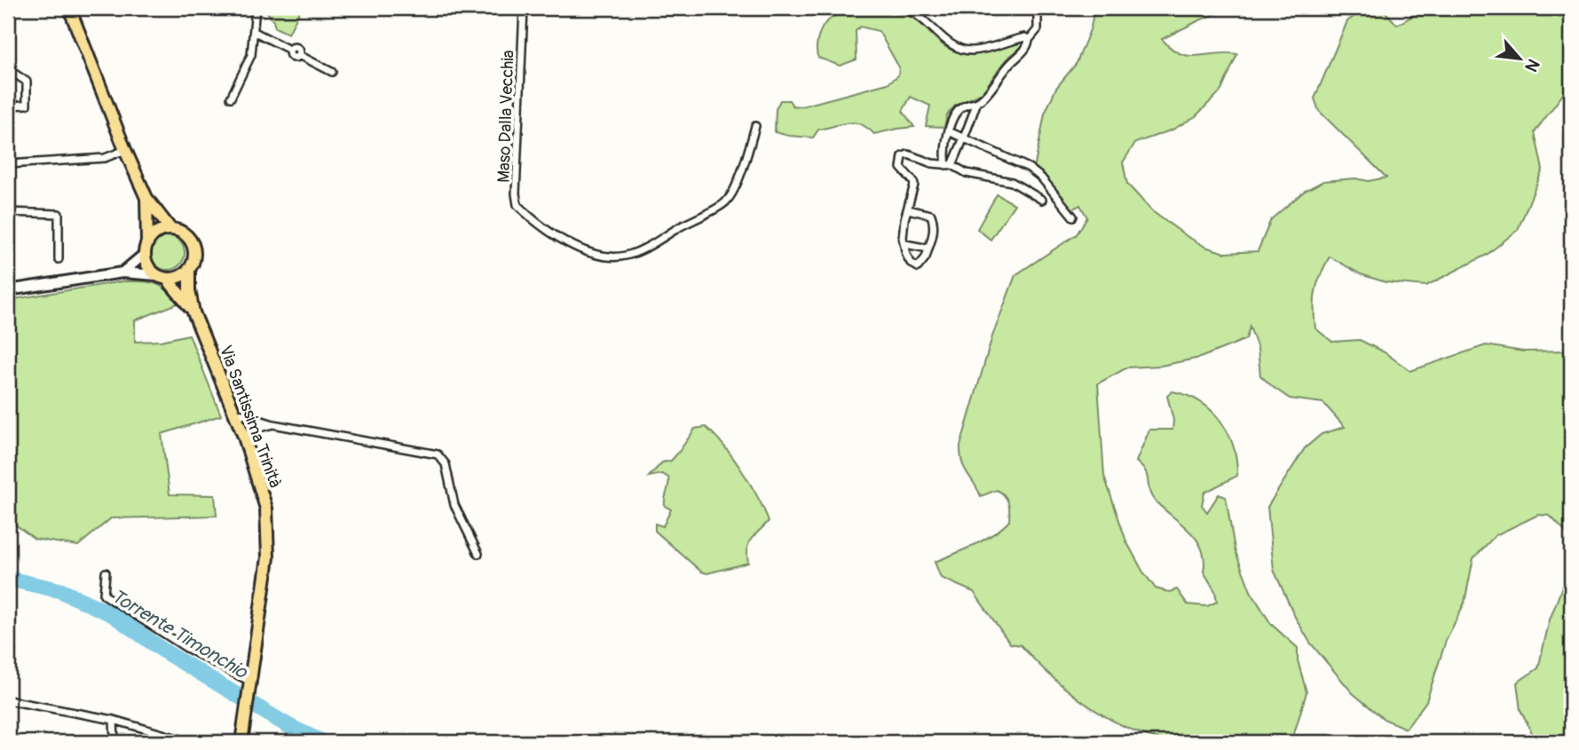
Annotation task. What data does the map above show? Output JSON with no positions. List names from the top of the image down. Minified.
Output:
{"streets":{"main road":["Via Santissima Trinità"],"street":["Maso Dalla Vecchia"]},"water":["Torrente Timonchio"],"north":"bottom right"}
